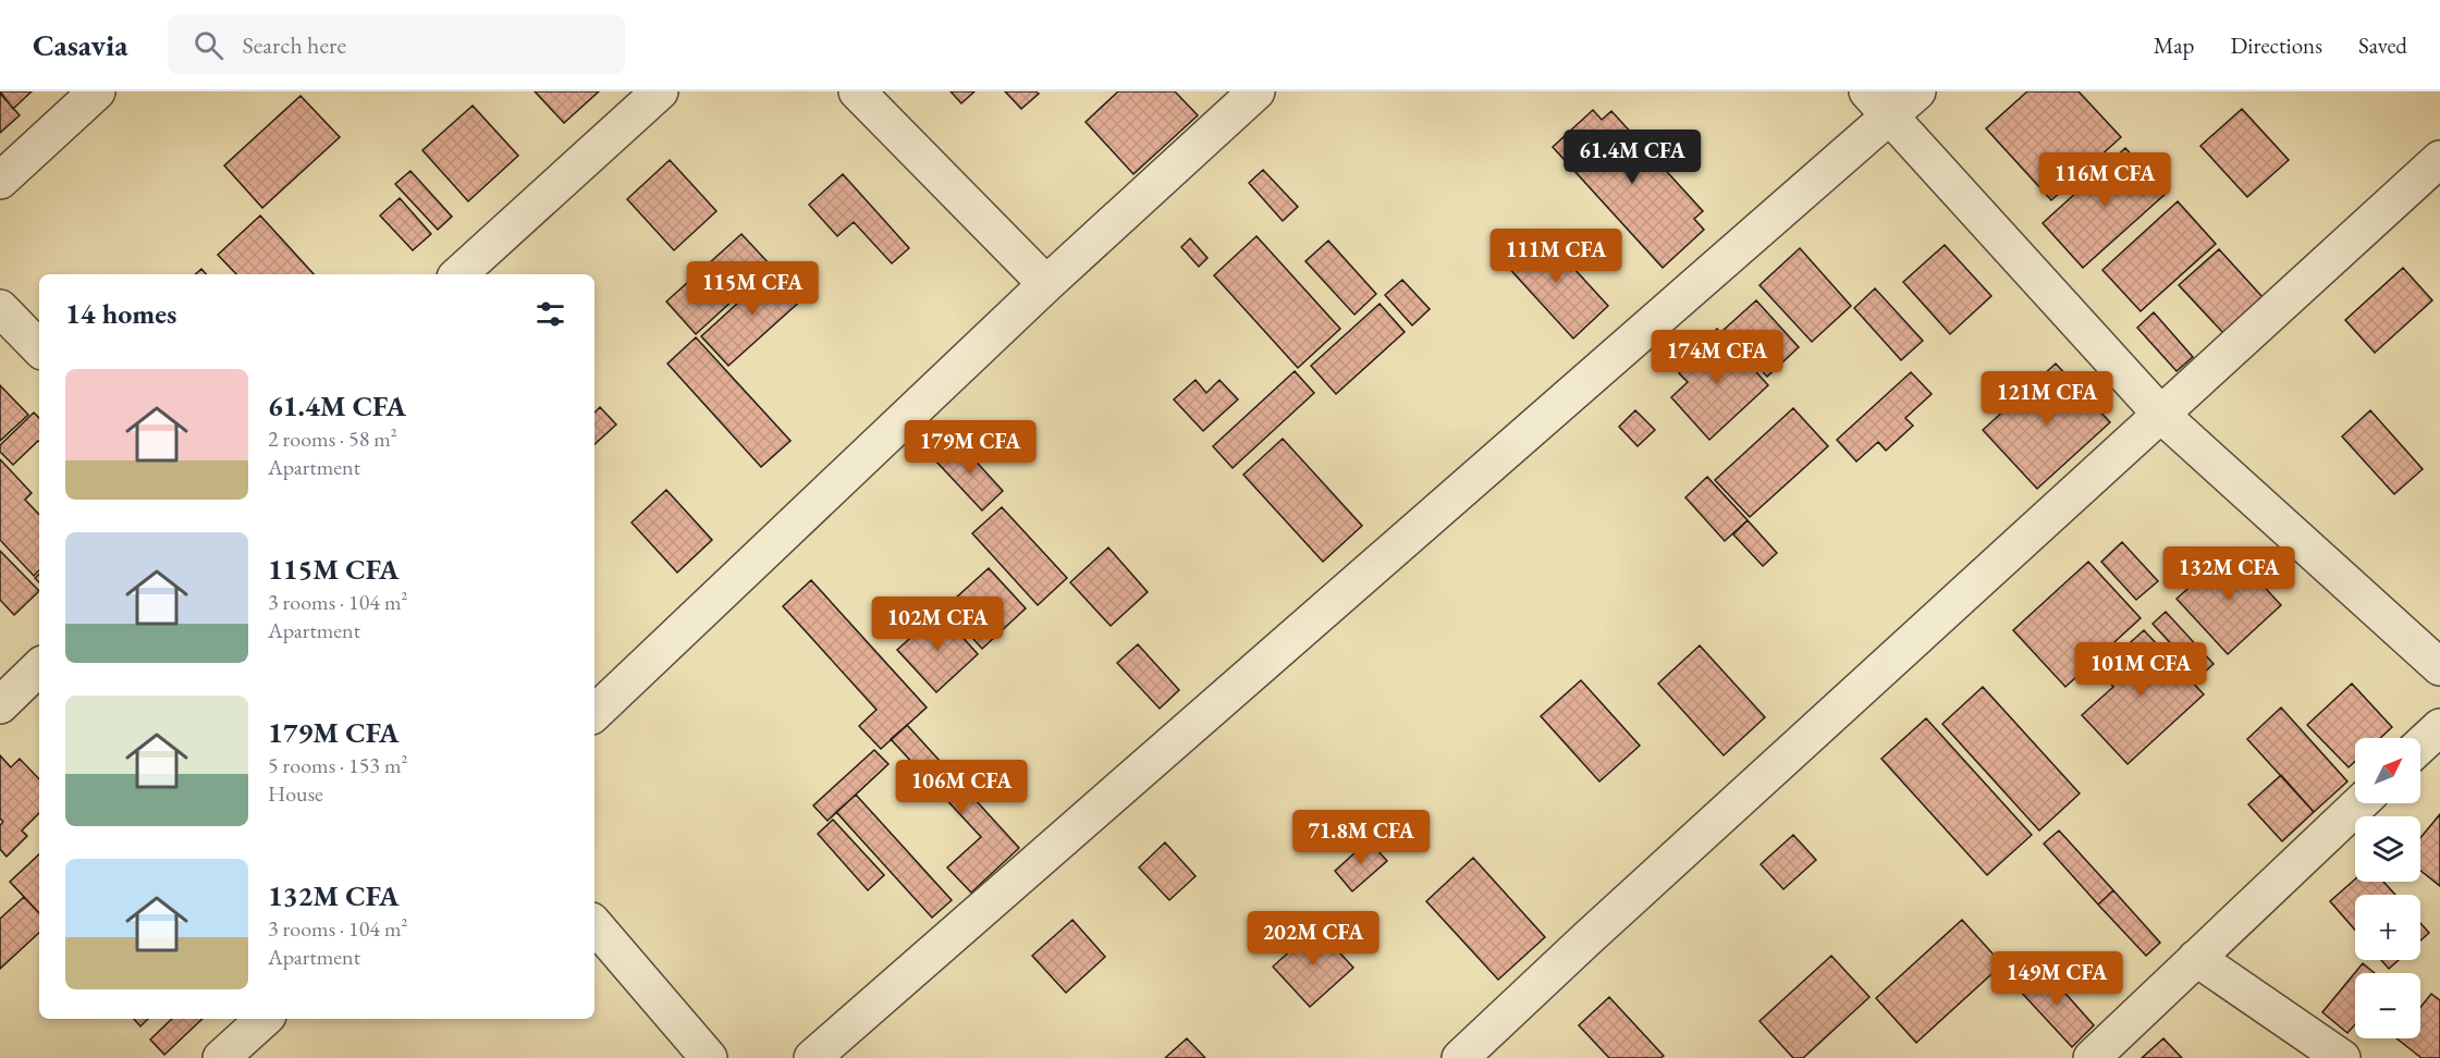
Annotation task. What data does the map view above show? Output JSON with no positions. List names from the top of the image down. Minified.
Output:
{"north":"top right","page":{"header":"Casavia","search":"Search here","nav":["Map","Directions","Saved"],"price":["61.4M CFA","116M CFA","111M CFA","115M CFA","174M CFA","121M CFA","179M CFA","132M CFA","102M CFA","101M CFA","106M CFA","71.8M CFA","202M CFA","149M CFA"],"heading":"14 homes","list":[{"name":"61.4M CFA","note":"2 rooms · 58 m² · Apartment"},{"name":"115M CFA","note":"3 rooms · 104 m² · Apartment"},{"name":"179M CFA","note":"5 rooms · 153 m² · House"},{"name":"132M CFA","note":"3 rooms · 104 m² · Apartment"}],"map_buttons":["+","−"]}}
